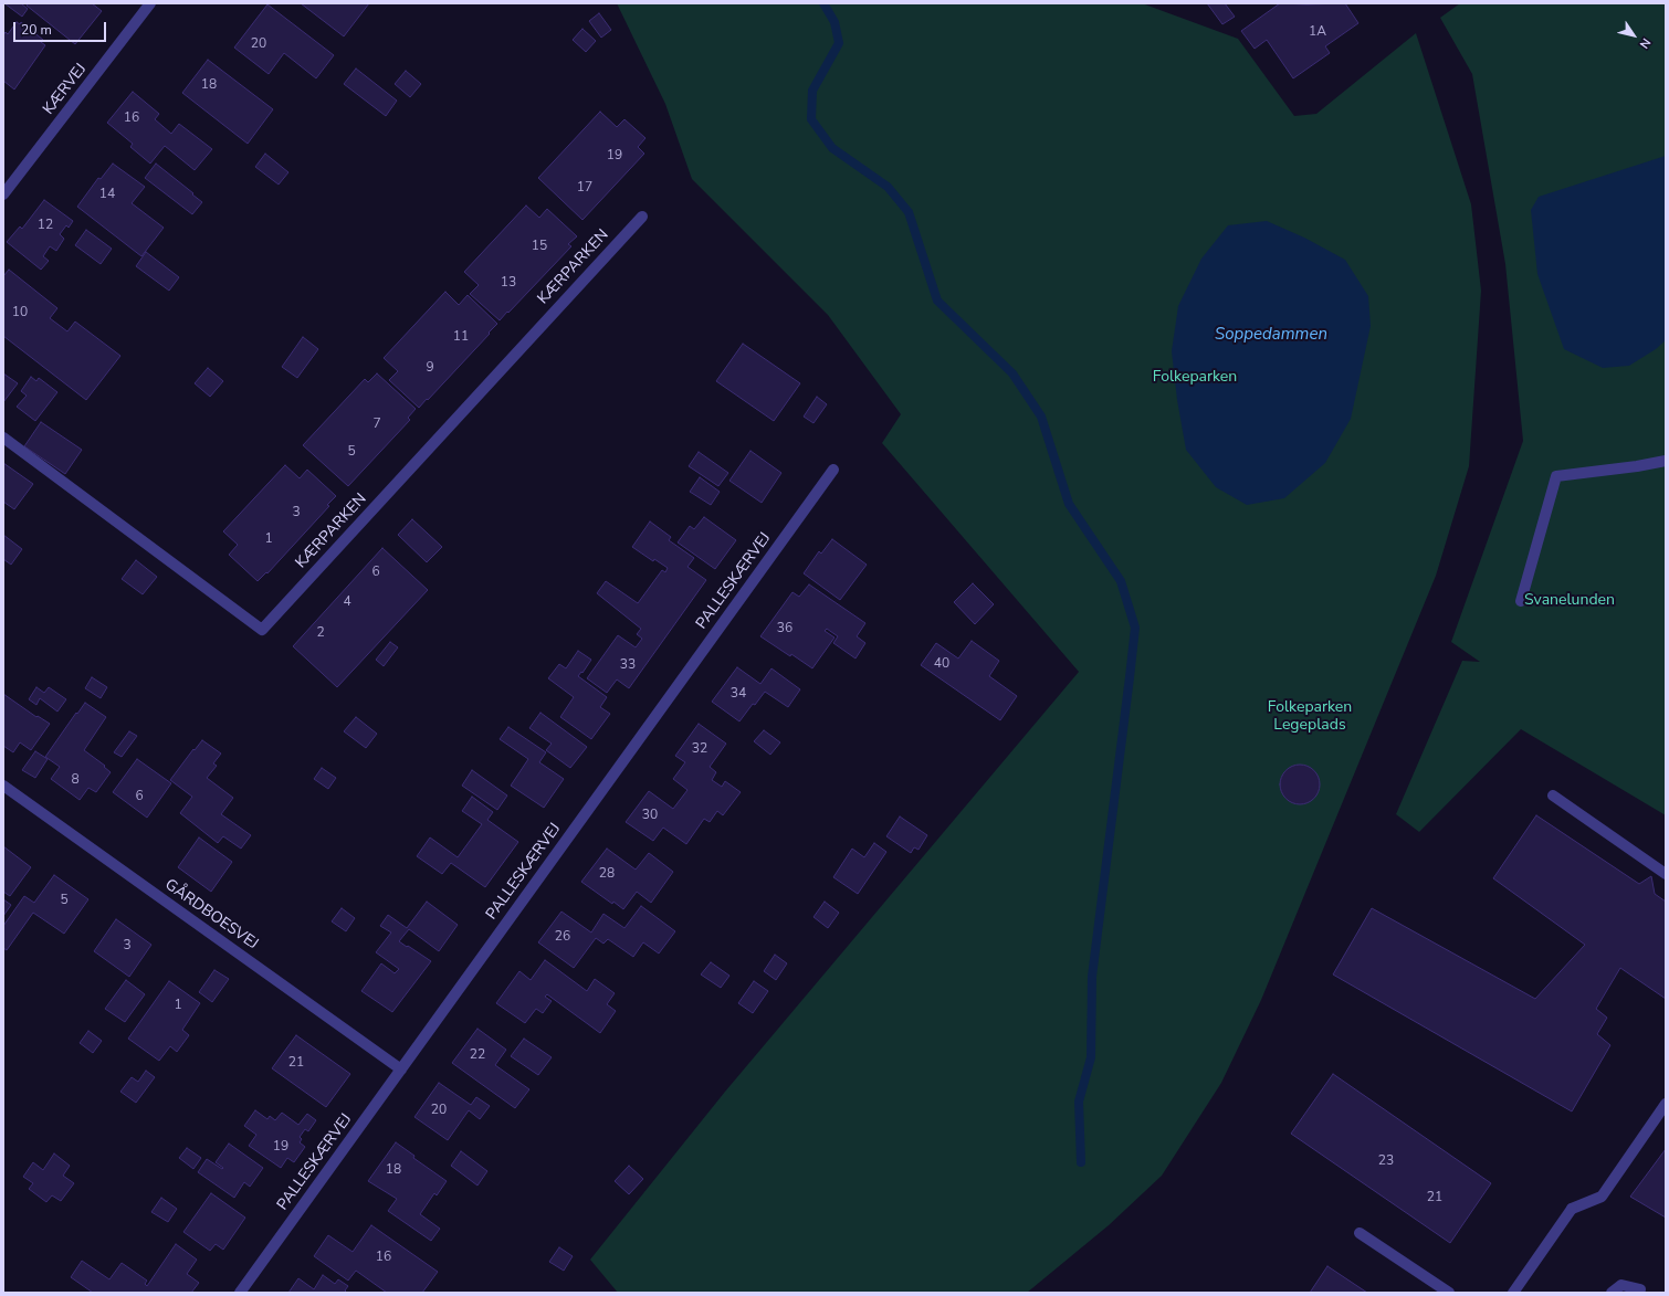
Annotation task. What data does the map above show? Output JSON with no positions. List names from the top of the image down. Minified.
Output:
{"streets":{"street":["KÆRVEJ","KÆRPARKEN","PALLESKÆRVEJ","GÅRDBOESVEJ"]},"crossings":[["PALLESKÆRVEJ","GÅRDBOESVEJ"]],"water":["Soppedammen"],"parks":["Folkeparken","Svanelunden","Folkeparken Legeplads"],"house_numbers":["1A","20","18","16","19","17","14","12","15","13","10","11","9","7","5","3","1","6","4","36","2","40","33","34","32","8","6","30","28","5","26","3","1","22","21","20","19","23","18","21","16"],"scale_bar":"20 m","north":"bottom right"}
